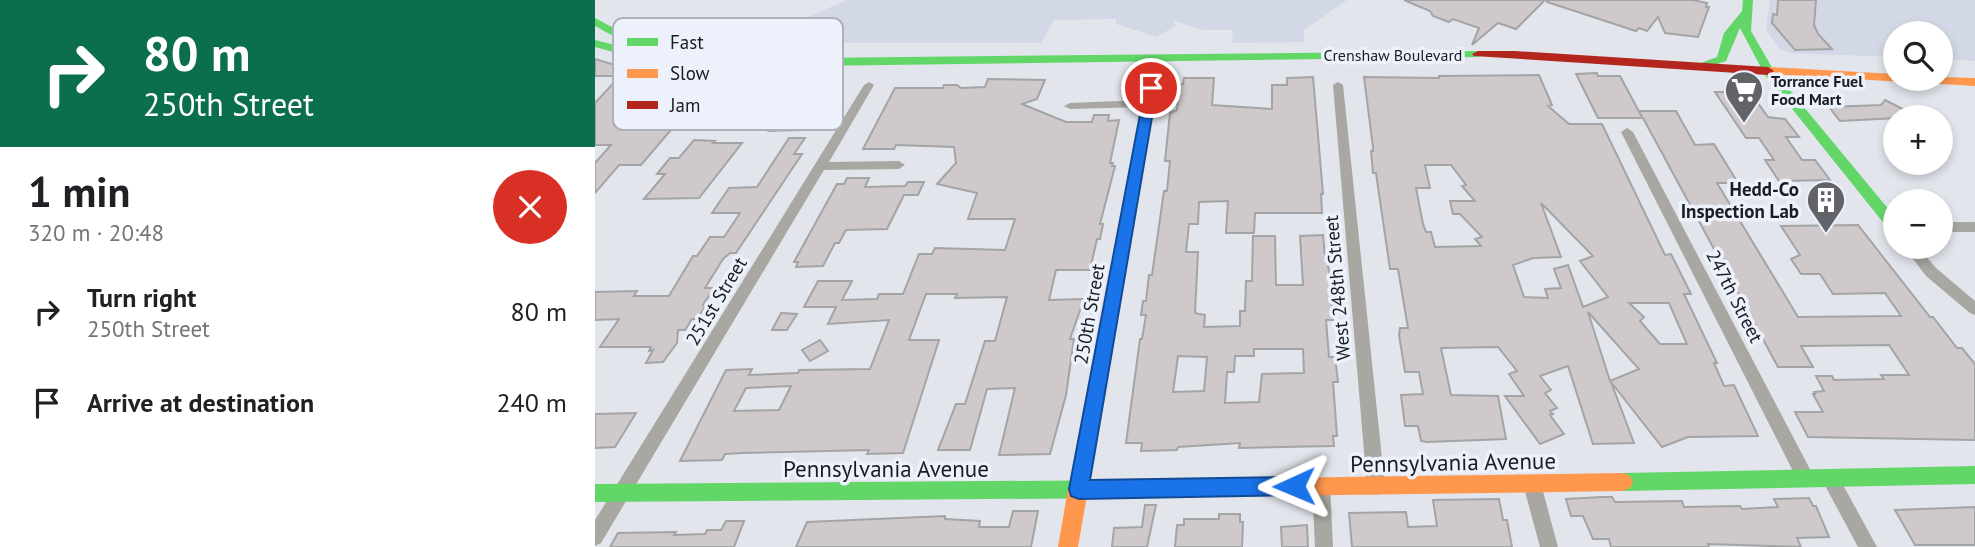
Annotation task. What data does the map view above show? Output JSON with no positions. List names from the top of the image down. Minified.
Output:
{"streets":{"main road":["Crenshaw Boulevard","250th Street","Pennsylvania Avenue"],"street":["West 248th Street","247th Street","251st Street"]},"crossings":[["West 248th Street","Pennsylvania Avenue"],["247th Street","Pennsylvania Avenue"],["251st Street","Pennsylvania Avenue"],["250th Street","Pennsylvania Avenue"]],"places":{"supermarket":["Torrance Fuel Food Mart"],"building":["Hedd-Co Inspection Lab"]},"legend":["Fast","Slow","Jam"],"page":{"turn":["80 m","250th Street"],"map_buttons":["+","−"],"heading":["1 min","320 m · 20:48"],"list":[{"name":"Turn right","note":"250th Street","value":"80 m"},{"name":"Arrive at destination","value":"240 m"}]}}
